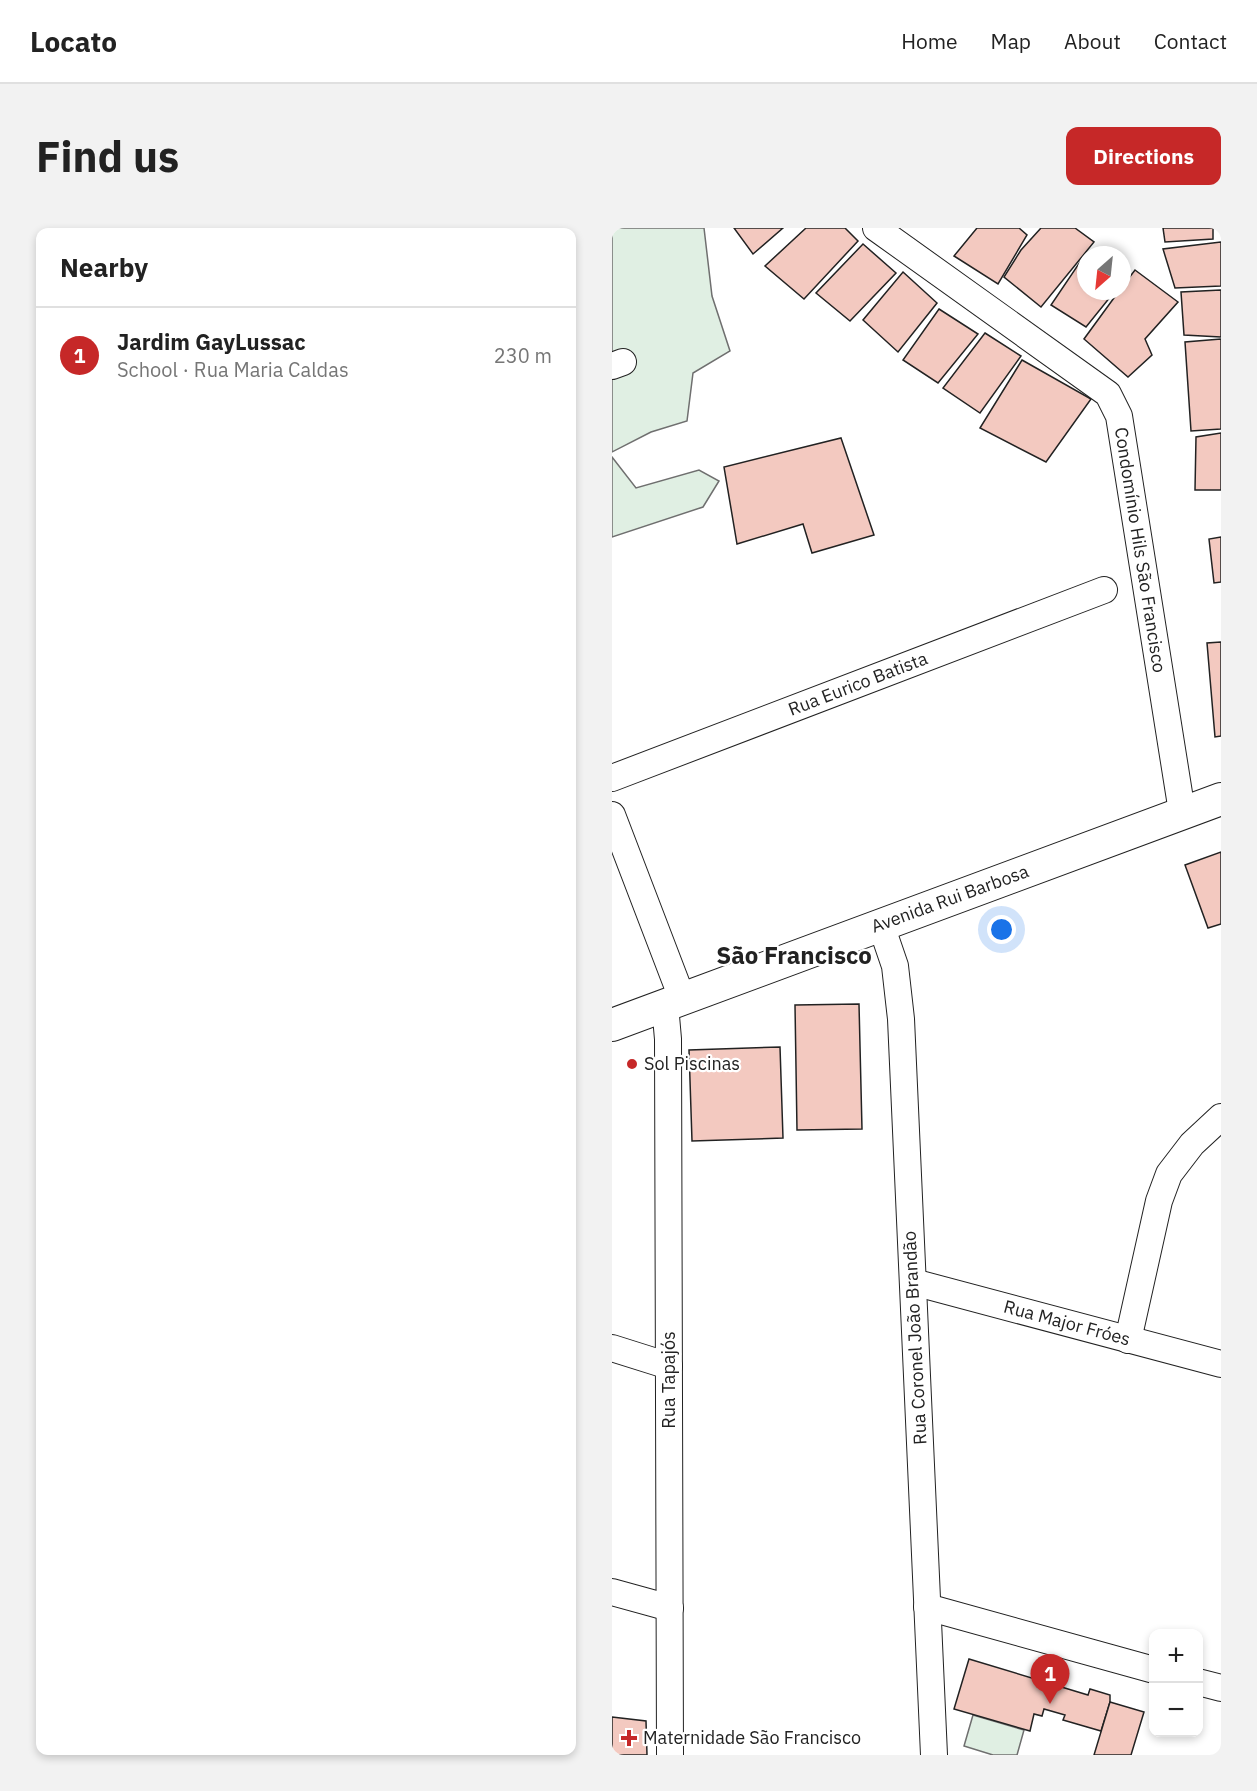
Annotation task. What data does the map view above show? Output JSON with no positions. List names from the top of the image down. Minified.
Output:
{"streets":{"main road":["Avenida Rui Barbosa"],"street":["Condomínio Hils São Francisco","Rua Eurico Batista","Rua Major Fróes","Rua Coronel João Brandão","Rua Tapajós"]},"crossings":[["Condomínio Hils São Francisco","Avenida Rui Barbosa"],["Avenida Rui Barbosa","Rua Coronel João Brandão"],["Avenida Rui Barbosa","Rua Tapajós"],["Rua Major Fróes","Rua Coronel João Brandão"]],"districts":["São Francisco"],"places":{"other":["Sol Piscinas"],"health":["Maternidade São Francisco"]},"north":"bottom left","page":{"header":"Locato","nav":["Home","Map","About","Contact"],"buttons":"Directions","title":"Find us","heading":"Nearby","list":[{"mark":"1","name":"Jardim GayLussac","note":"School · Rua Maria Caldas","value":"230 m"}],"map_buttons":["+","−"],"pins":"1"}}
